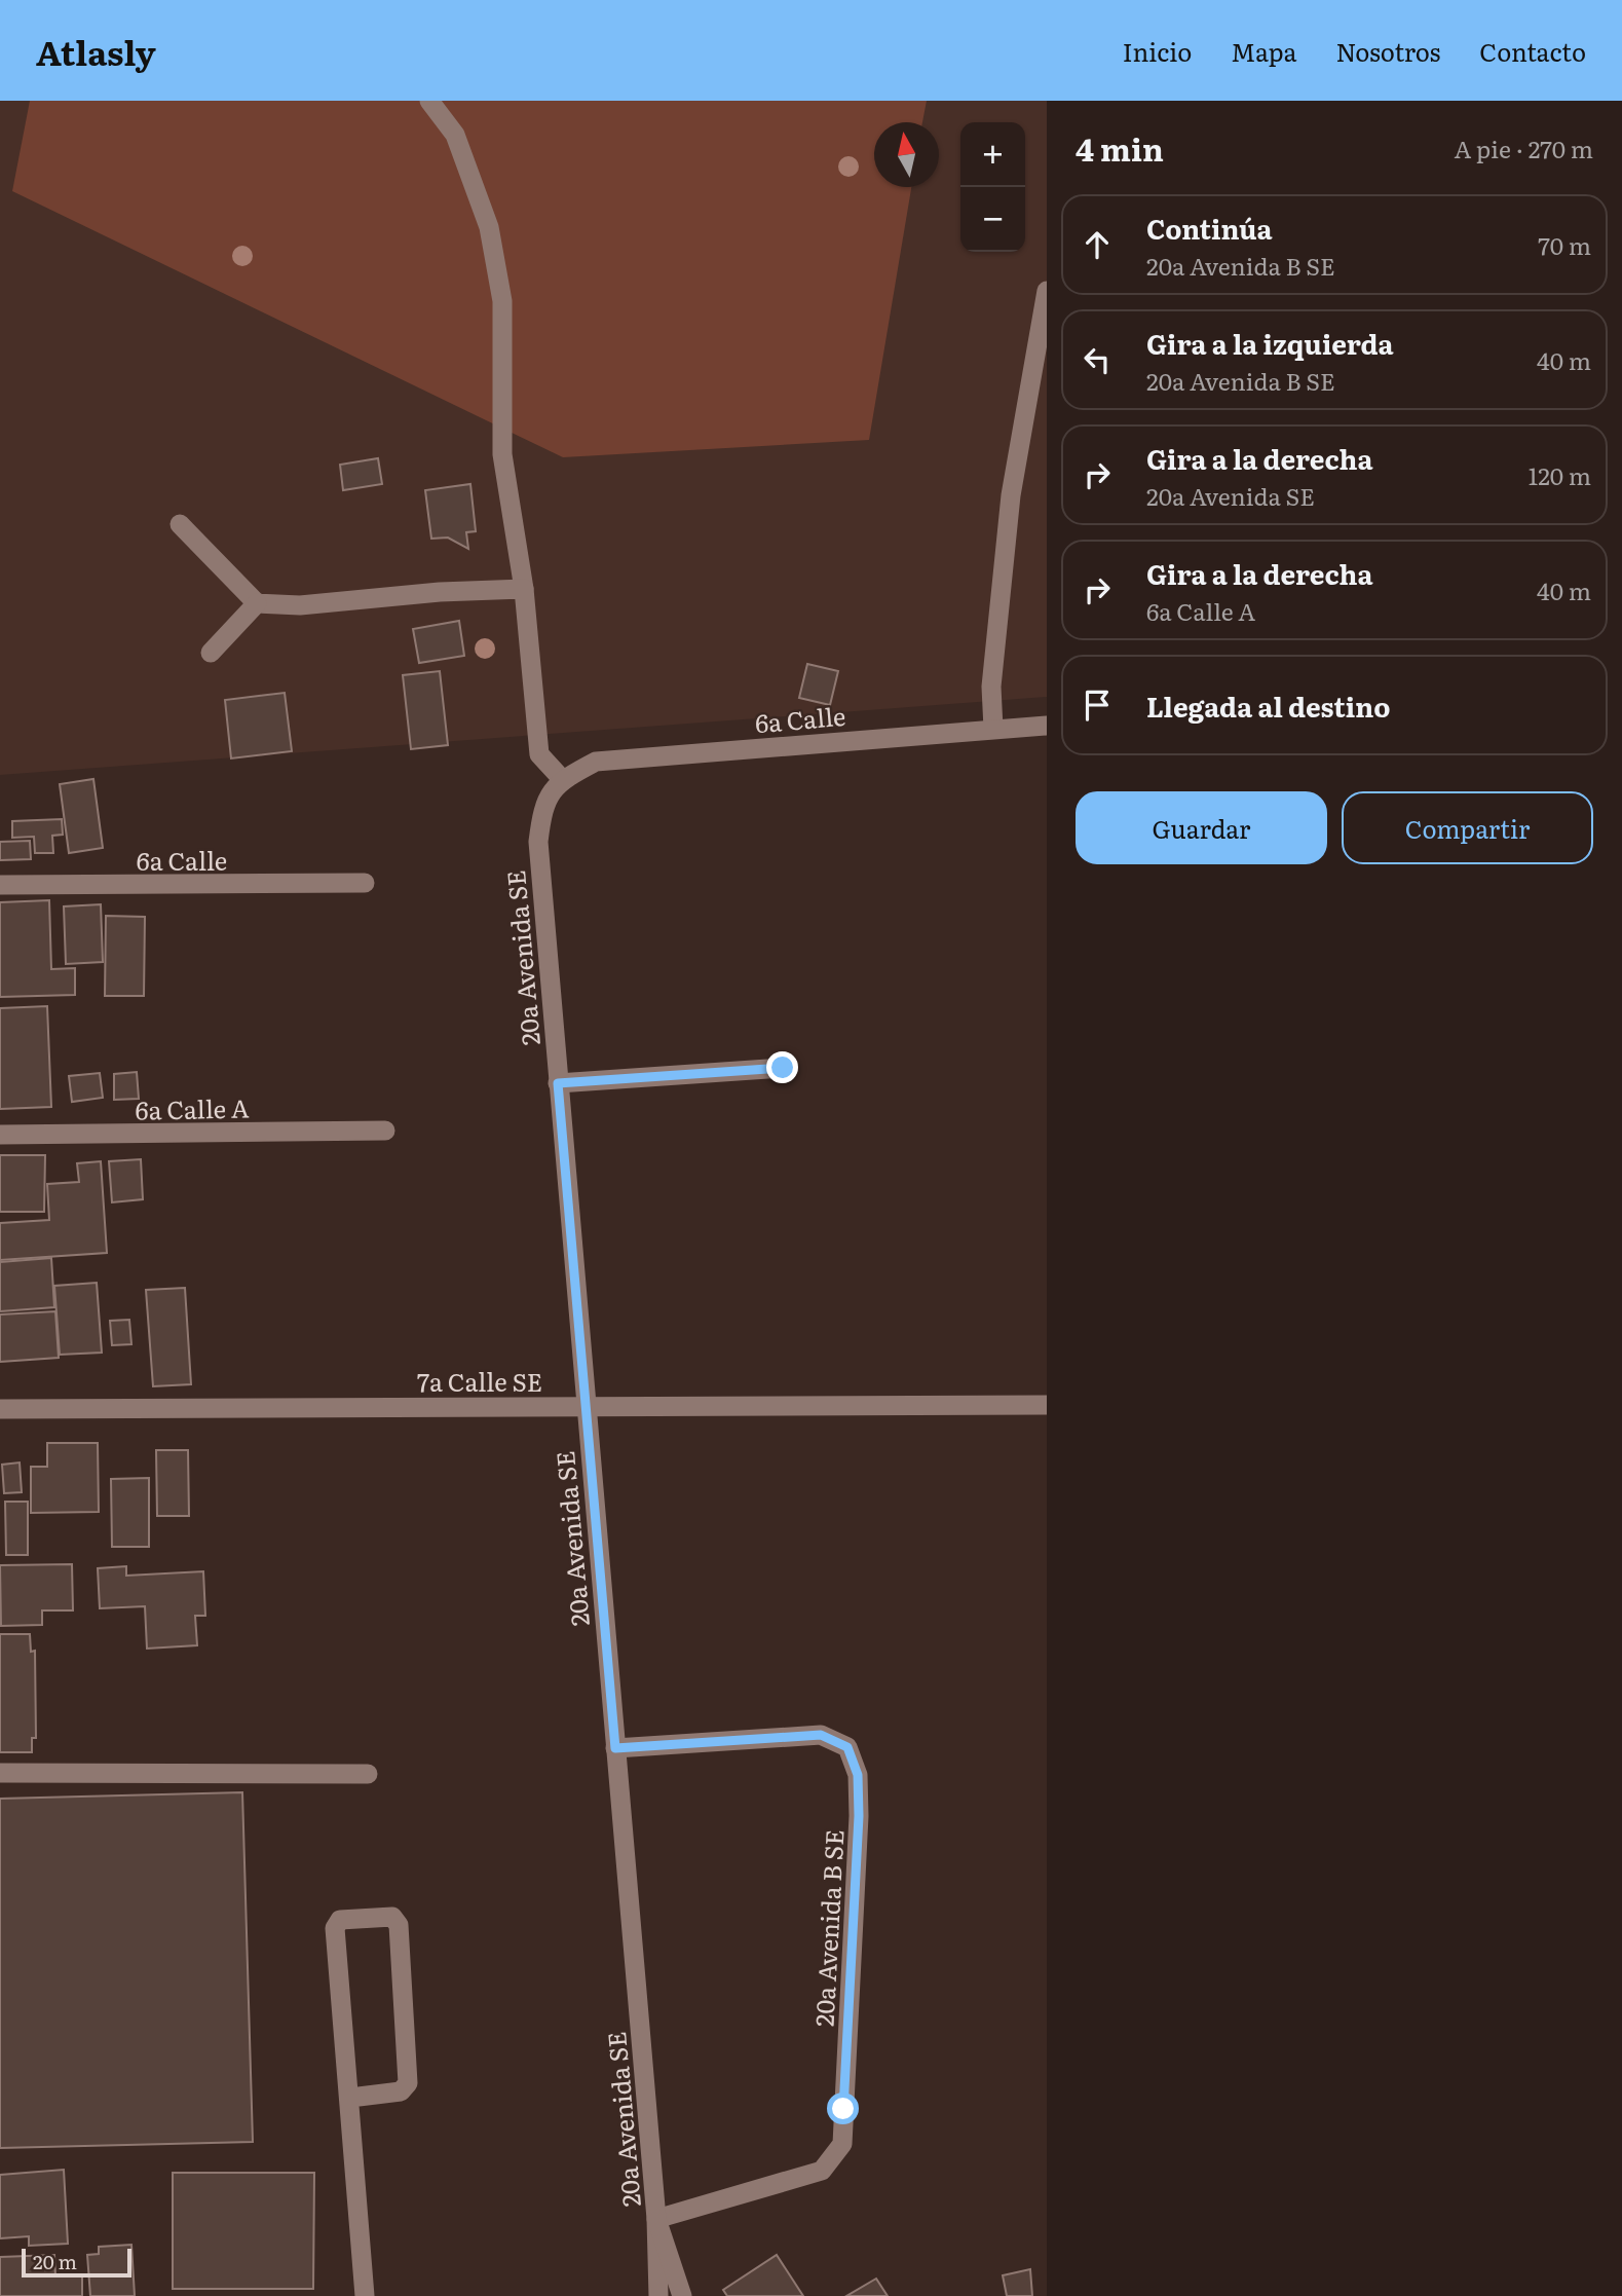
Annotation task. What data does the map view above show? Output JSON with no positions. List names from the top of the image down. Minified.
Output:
{"streets":{"street":["6a Calle","20a Avenida SE","6a Calle A","7a Calle SE","20a Avenida B SE"]},"crossings":[["6a Calle","20a Avenida SE"],["20a Avenida SE","7a Calle SE"],["20a Avenida SE","20a Avenida B SE"]],"scale_bar":"20 m","north":"top","page":{"header":"Atlasly","nav":["Inicio","Mapa","Nosotros","Contacto"],"heading":["4 min","A pie · 270 m"],"map_buttons":["+","−"],"list":[["Continúa","20a Avenida B SE","70 m"],["Gira a la izquierda","20a Avenida B SE","40 m"],["Gira a la derecha","20a Avenida SE","120 m"],["Gira a la derecha","6a Calle A","40 m"],"Llegada al destino"],"buttons":["Guardar","Compartir"],"scale":"20 m"}}
